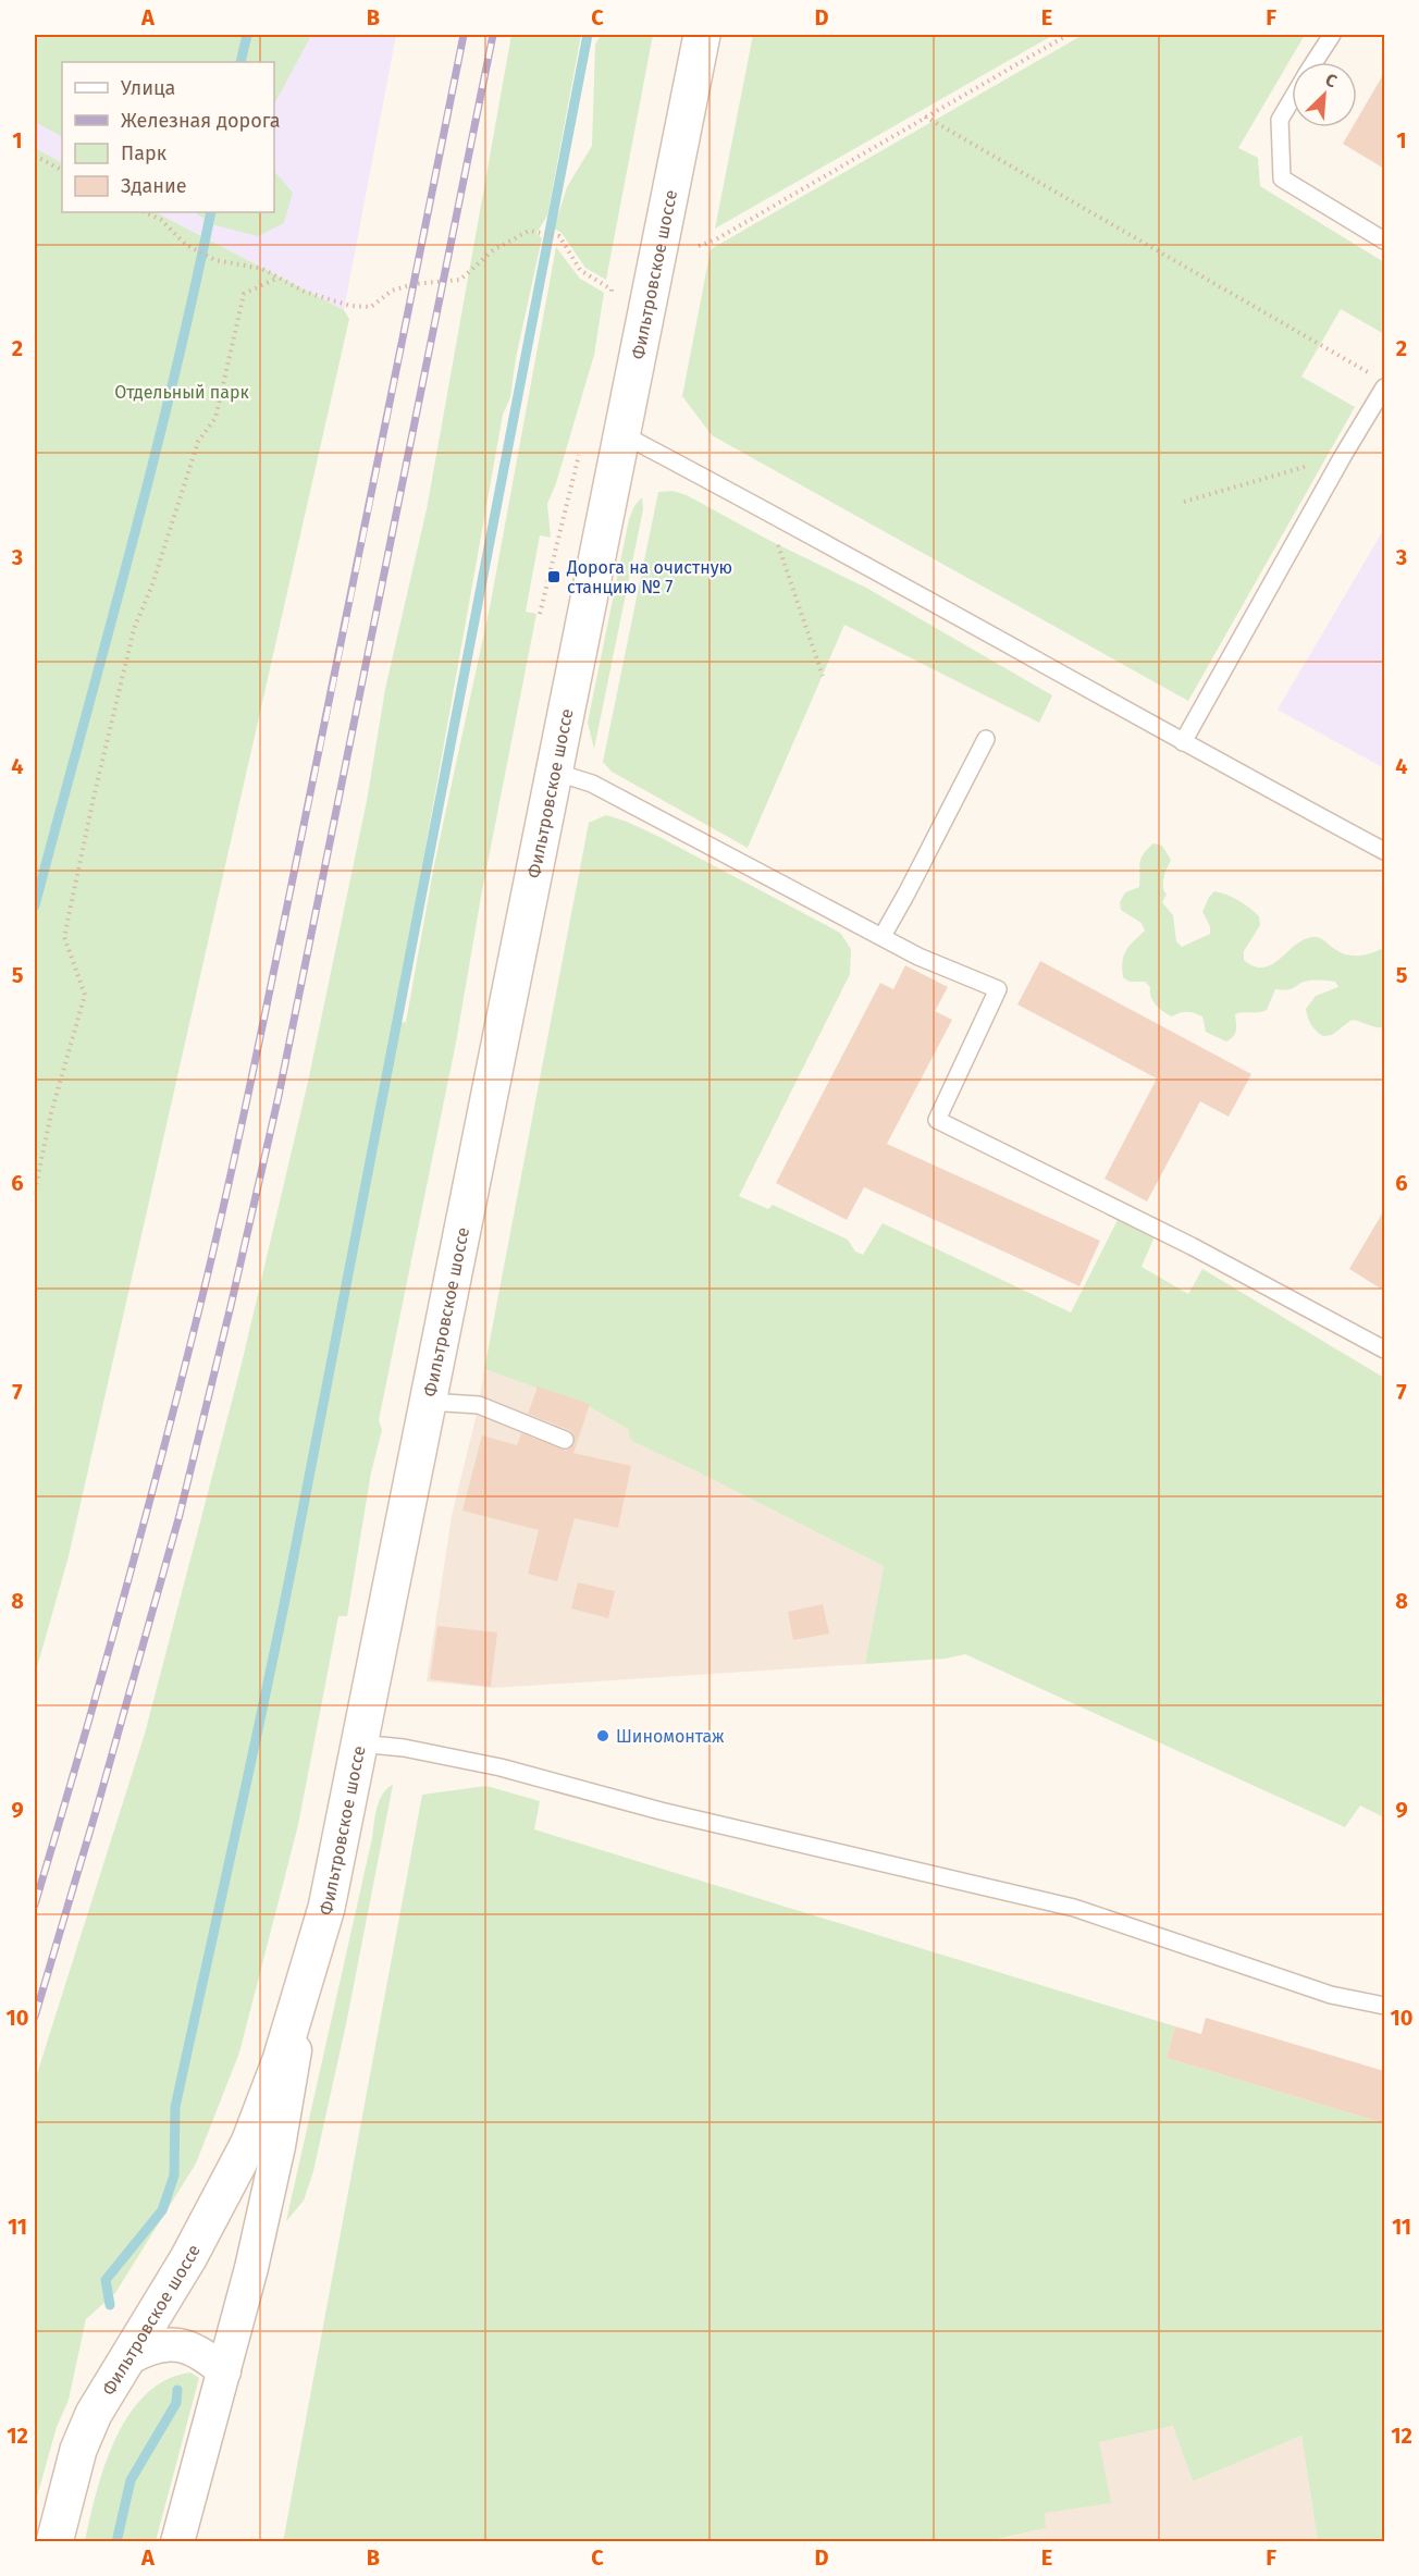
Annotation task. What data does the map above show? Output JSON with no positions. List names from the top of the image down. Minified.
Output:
{"streets":{"main road":["Фильтровское шоссе"]},"parks":["Отдельный парк"],"places":{"transit":["Дорога на очистную станцию № 7"],"other":["Шиномонтаж"]},"legend":["Улица","Железная дорога","Парк","Здание"],"north":"top right","grid":{"columns":["A","B","C","D","E","F"],"rows":["1","2","3","4","5","6","7","8","9","10","11","12"]}}
